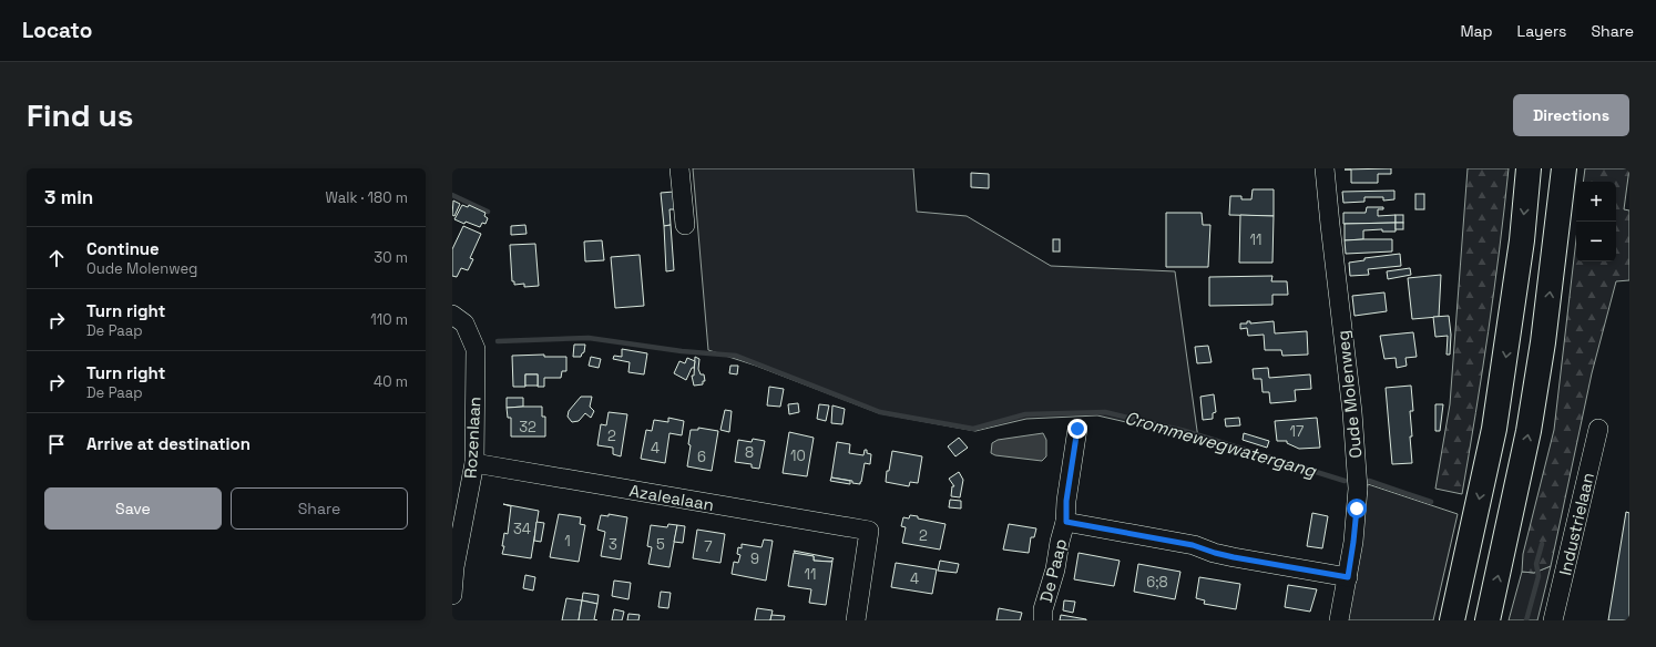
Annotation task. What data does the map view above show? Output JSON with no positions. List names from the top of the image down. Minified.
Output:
{"streets":{"street":["Oude Molenweg","Rozenlaan","Azalealaan","Industrielaan","De Paap"]},"crossings":[["Oude Molenweg","De Paap"],["Rozenlaan","Azalealaan"]],"water":["Crommewegwatergang"],"house_numbers":["11","32","17","2","4","8","10","6","34","2","1","3","5","7","9","11","4","6;8"],"page":{"header":"Locato","nav":["Map","Layers","Share"],"buttons":["Directions",["Save","Share"]],"title":"Find us","heading":["3 min","Walk · 180 m"],"map_buttons":["+","−"],"list":[["Continue","Oude Molenweg","30 m"],["Turn right","De Paap","110 m"],["Turn right","De Paap","40 m"],"Arrive at destination"]}}
